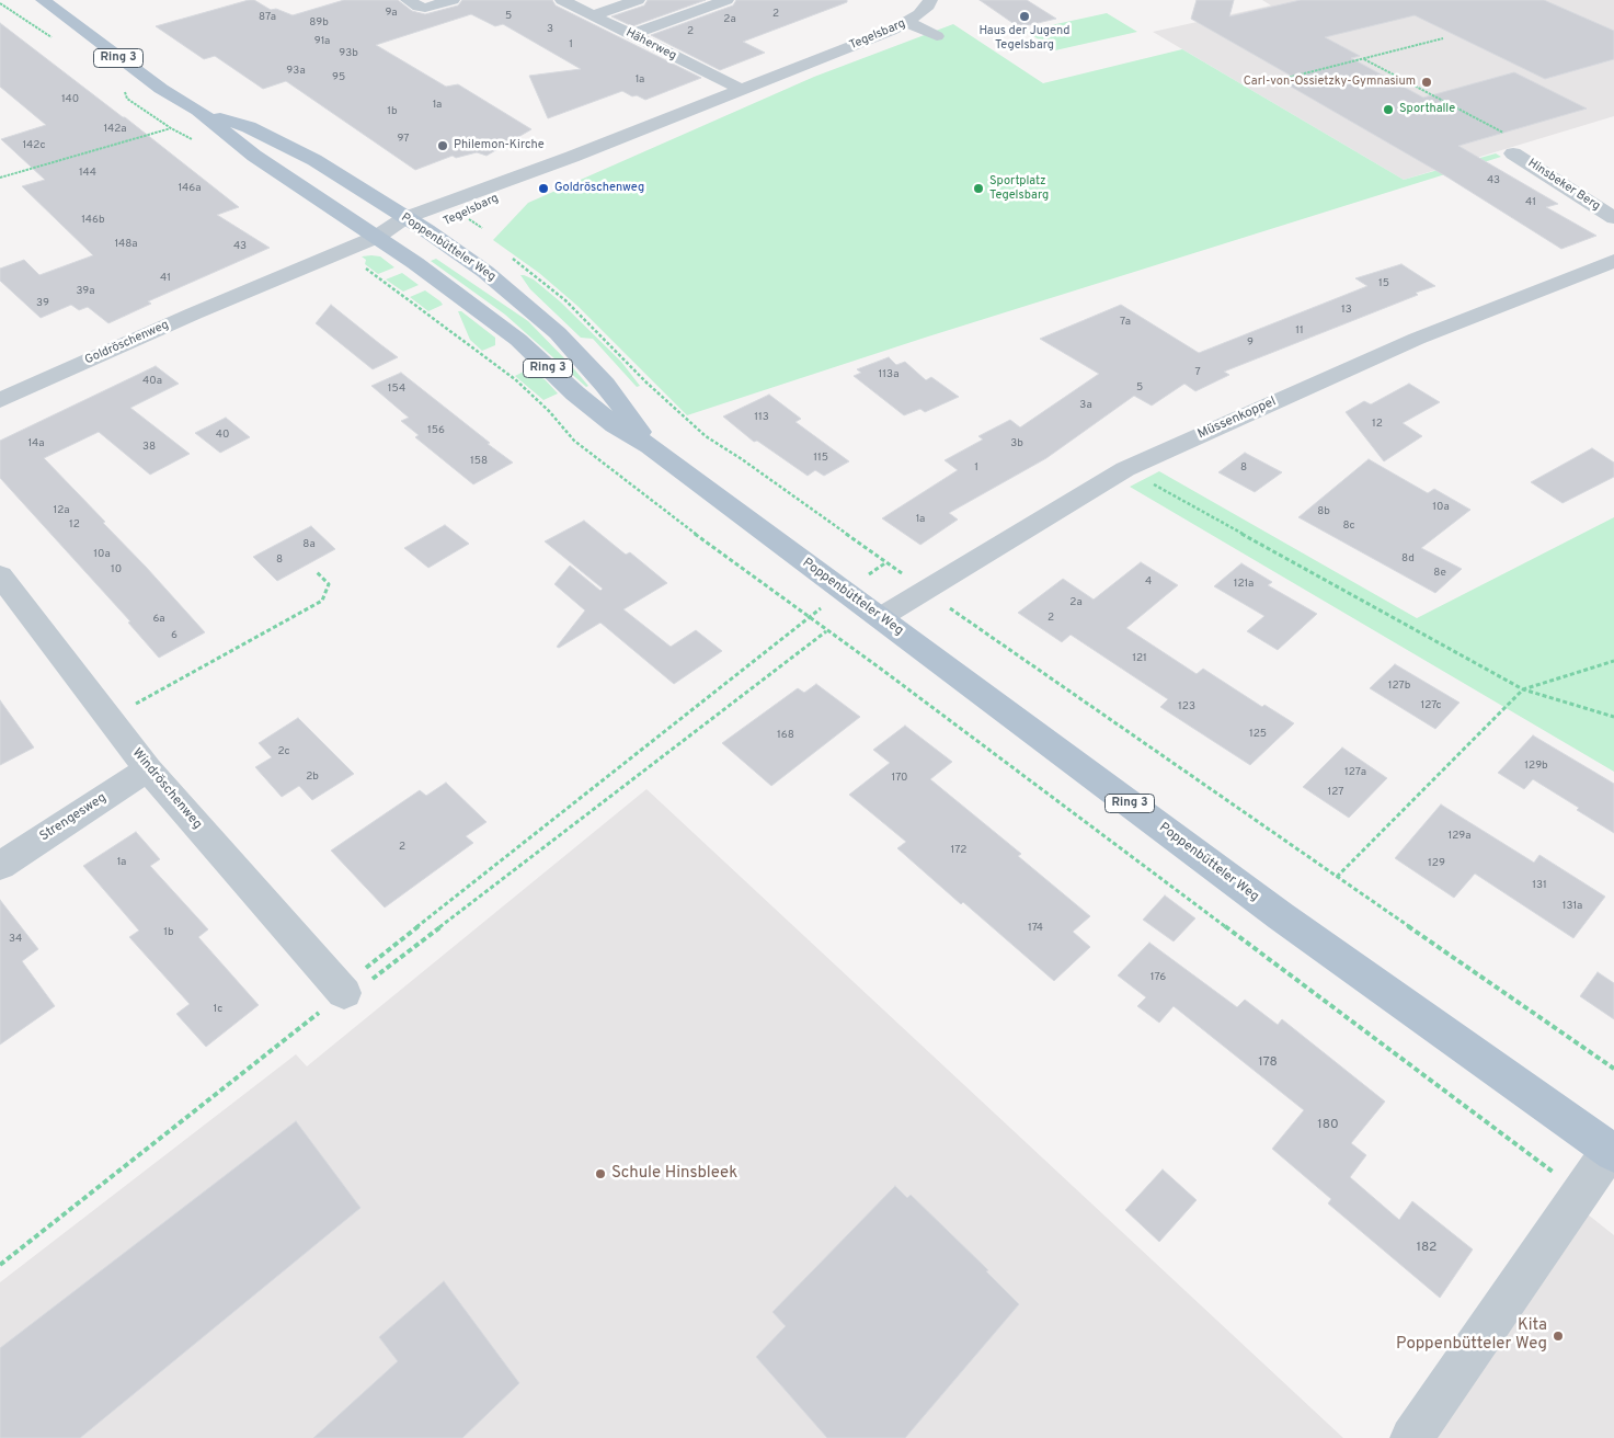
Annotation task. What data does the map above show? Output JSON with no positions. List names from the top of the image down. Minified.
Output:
{"streets":{"main road":["Ring 3","Poppenbütteler Weg"],"street":["Tegelsbarg","Häherweg","Hinsbeker Berg","Goldröschenweg","Müssenkoppel","Windröschenweg","Strengesweg"]},"crossings":[["Tegelsbarg","Häherweg"],["Tegelsbarg","Poppenbütteler Weg"],["Tegelsbarg","Goldröschenweg"],["Poppenbütteler Weg","Goldröschenweg"],["Poppenbütteler Weg","Müssenkoppel"],["Windröschenweg","Strengesweg"]],"places":["Haus der Jugend Tegelsbarg","Carl-von-Ossietzky-Gymnasium","Sporthalle","Philemon-Kirche","Goldröschenweg","Sportplatz Tegelsbarg","Schule Hinsbleek","Kita Poppenbütteler Weg"],"house_numbers":["9a","2","5","87a","2a","89b","3","2","91a","1","93b","93a","95","1a","140","1a","1b","142a","97","142c","144","43","146a","41","146b","148a","43","41","15","39a","39","13","7a","11","9","7","113a","40a","5","154","3a","113","12","156","40","14a","3b","38","115","158","1","8","10a","12a","8b","1a","12","8c","8a","10a","8d","8","10","8e","4","121a","2a","2","6a","6","121","127b","127c","123","125","168","2c","129b","127a","2b","170","127","129a","2","172","1a","129","131","131a","174","1b","34","176","1c","178","180","182"]}
